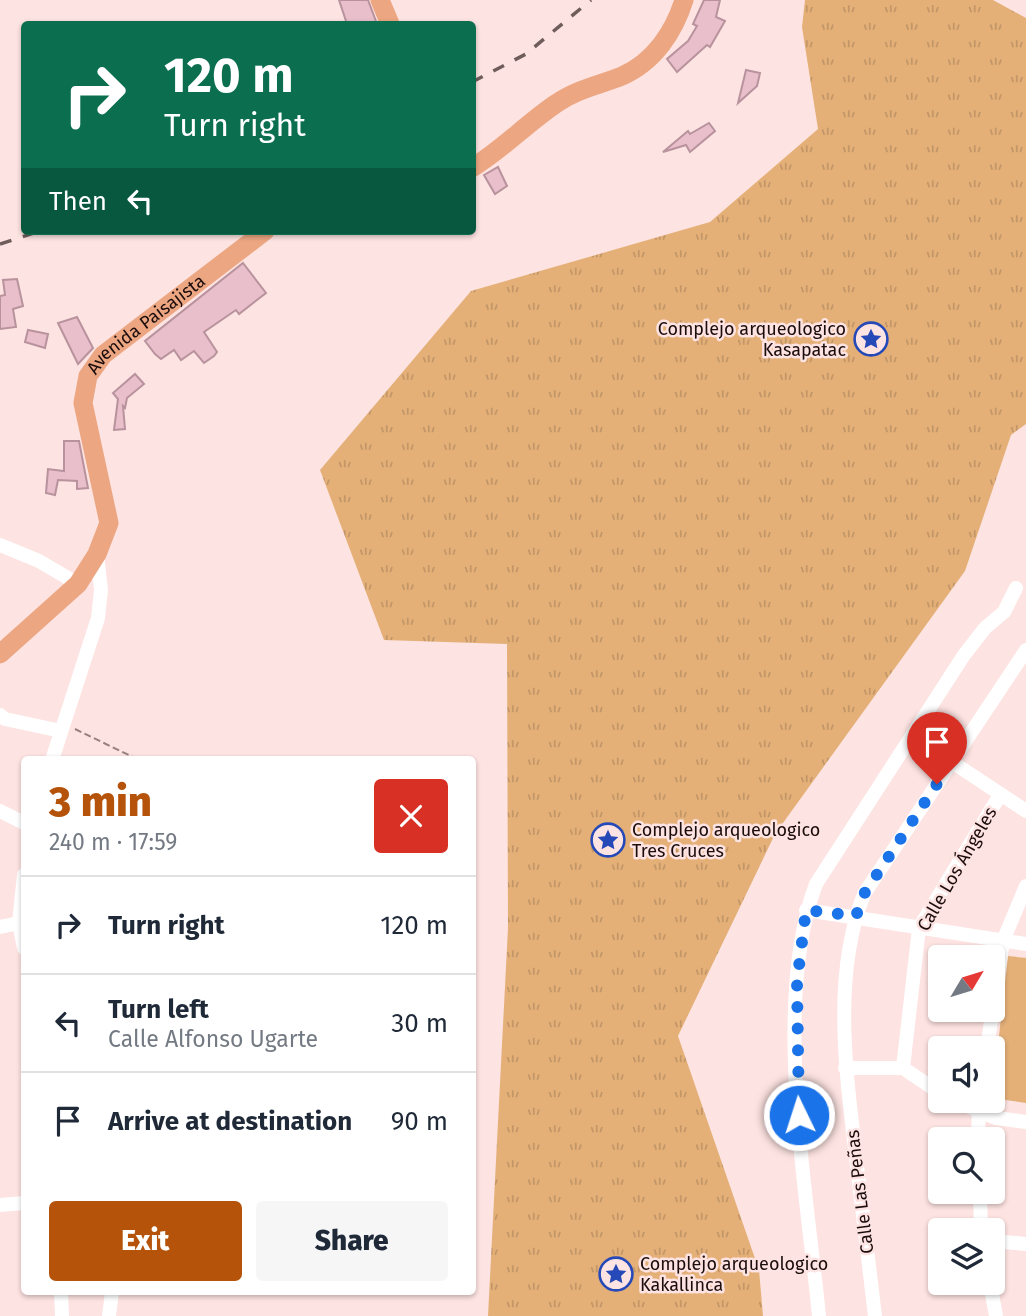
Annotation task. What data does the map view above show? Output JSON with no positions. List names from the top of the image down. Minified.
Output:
{"streets":{"main road":["Avenida Paisajista"],"street":["Calle Los Ángeles","Calle Las Peñas"]},"places":{"place":["Complejo arqueologico Kasapatac","Complejo arqueologico Tres Cruces","Complejo arqueologico Kakallinca"]},"north":"top right","page":{"turn":["120 m","Turn right"],"then":"Then","heading":["3 min","240 m · 17:59"],"list":[{"name":"Turn right","value":"120 m"},{"name":"Turn left","note":"Calle Alfonso Ugarte","value":"30 m"},{"name":"Arrive at destination","value":"90 m"}],"buttons":["Exit","Share"]}}
